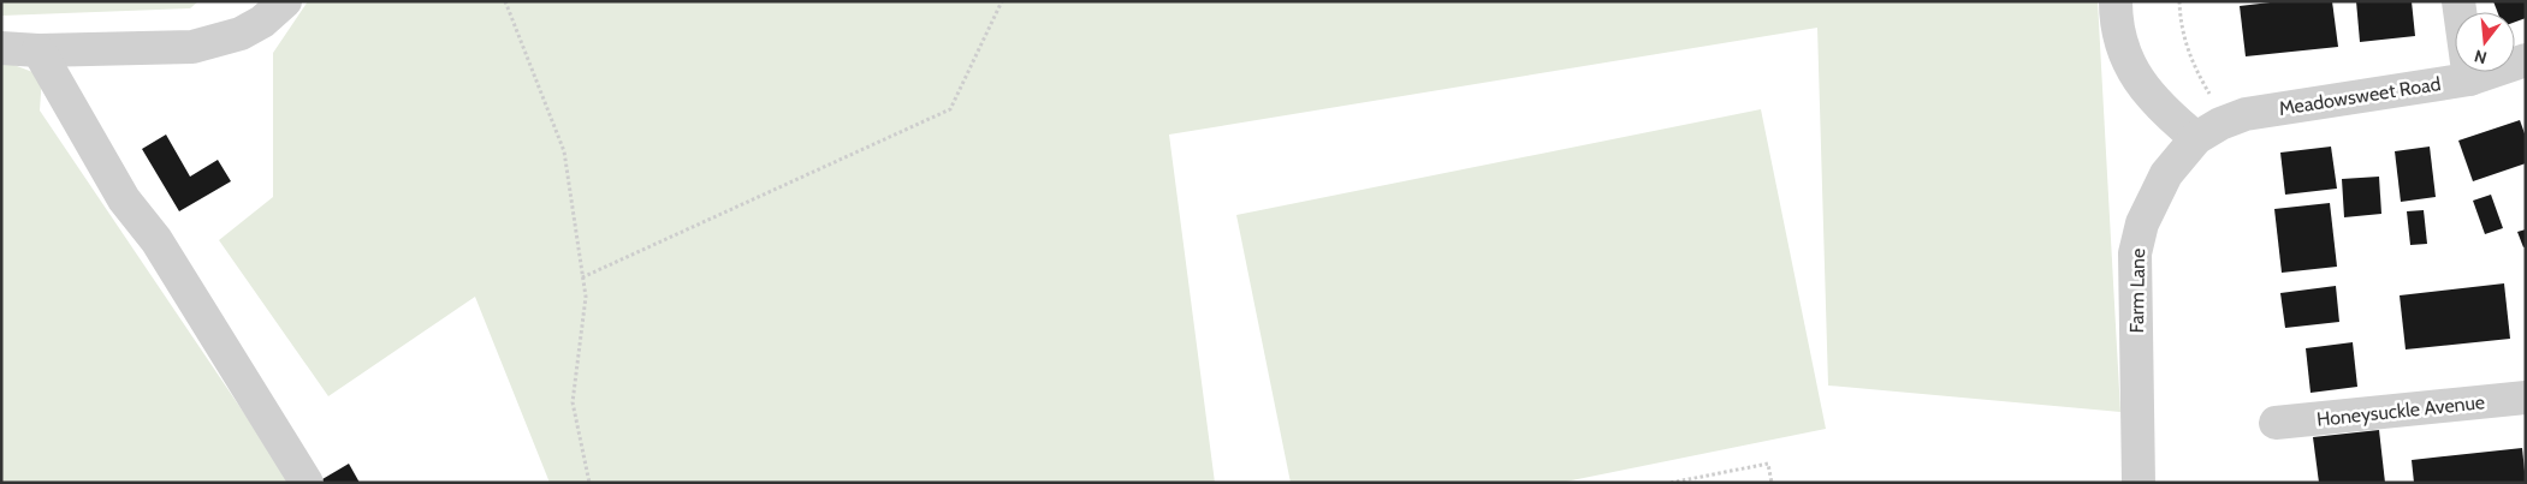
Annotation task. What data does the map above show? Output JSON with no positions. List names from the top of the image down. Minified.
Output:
{"streets":{"street":["Meadowsweet Road","Farm Lane","Honeysuckle Avenue"]},"crossings":[["Meadowsweet Road","Farm Lane"]],"north":"bottom"}
